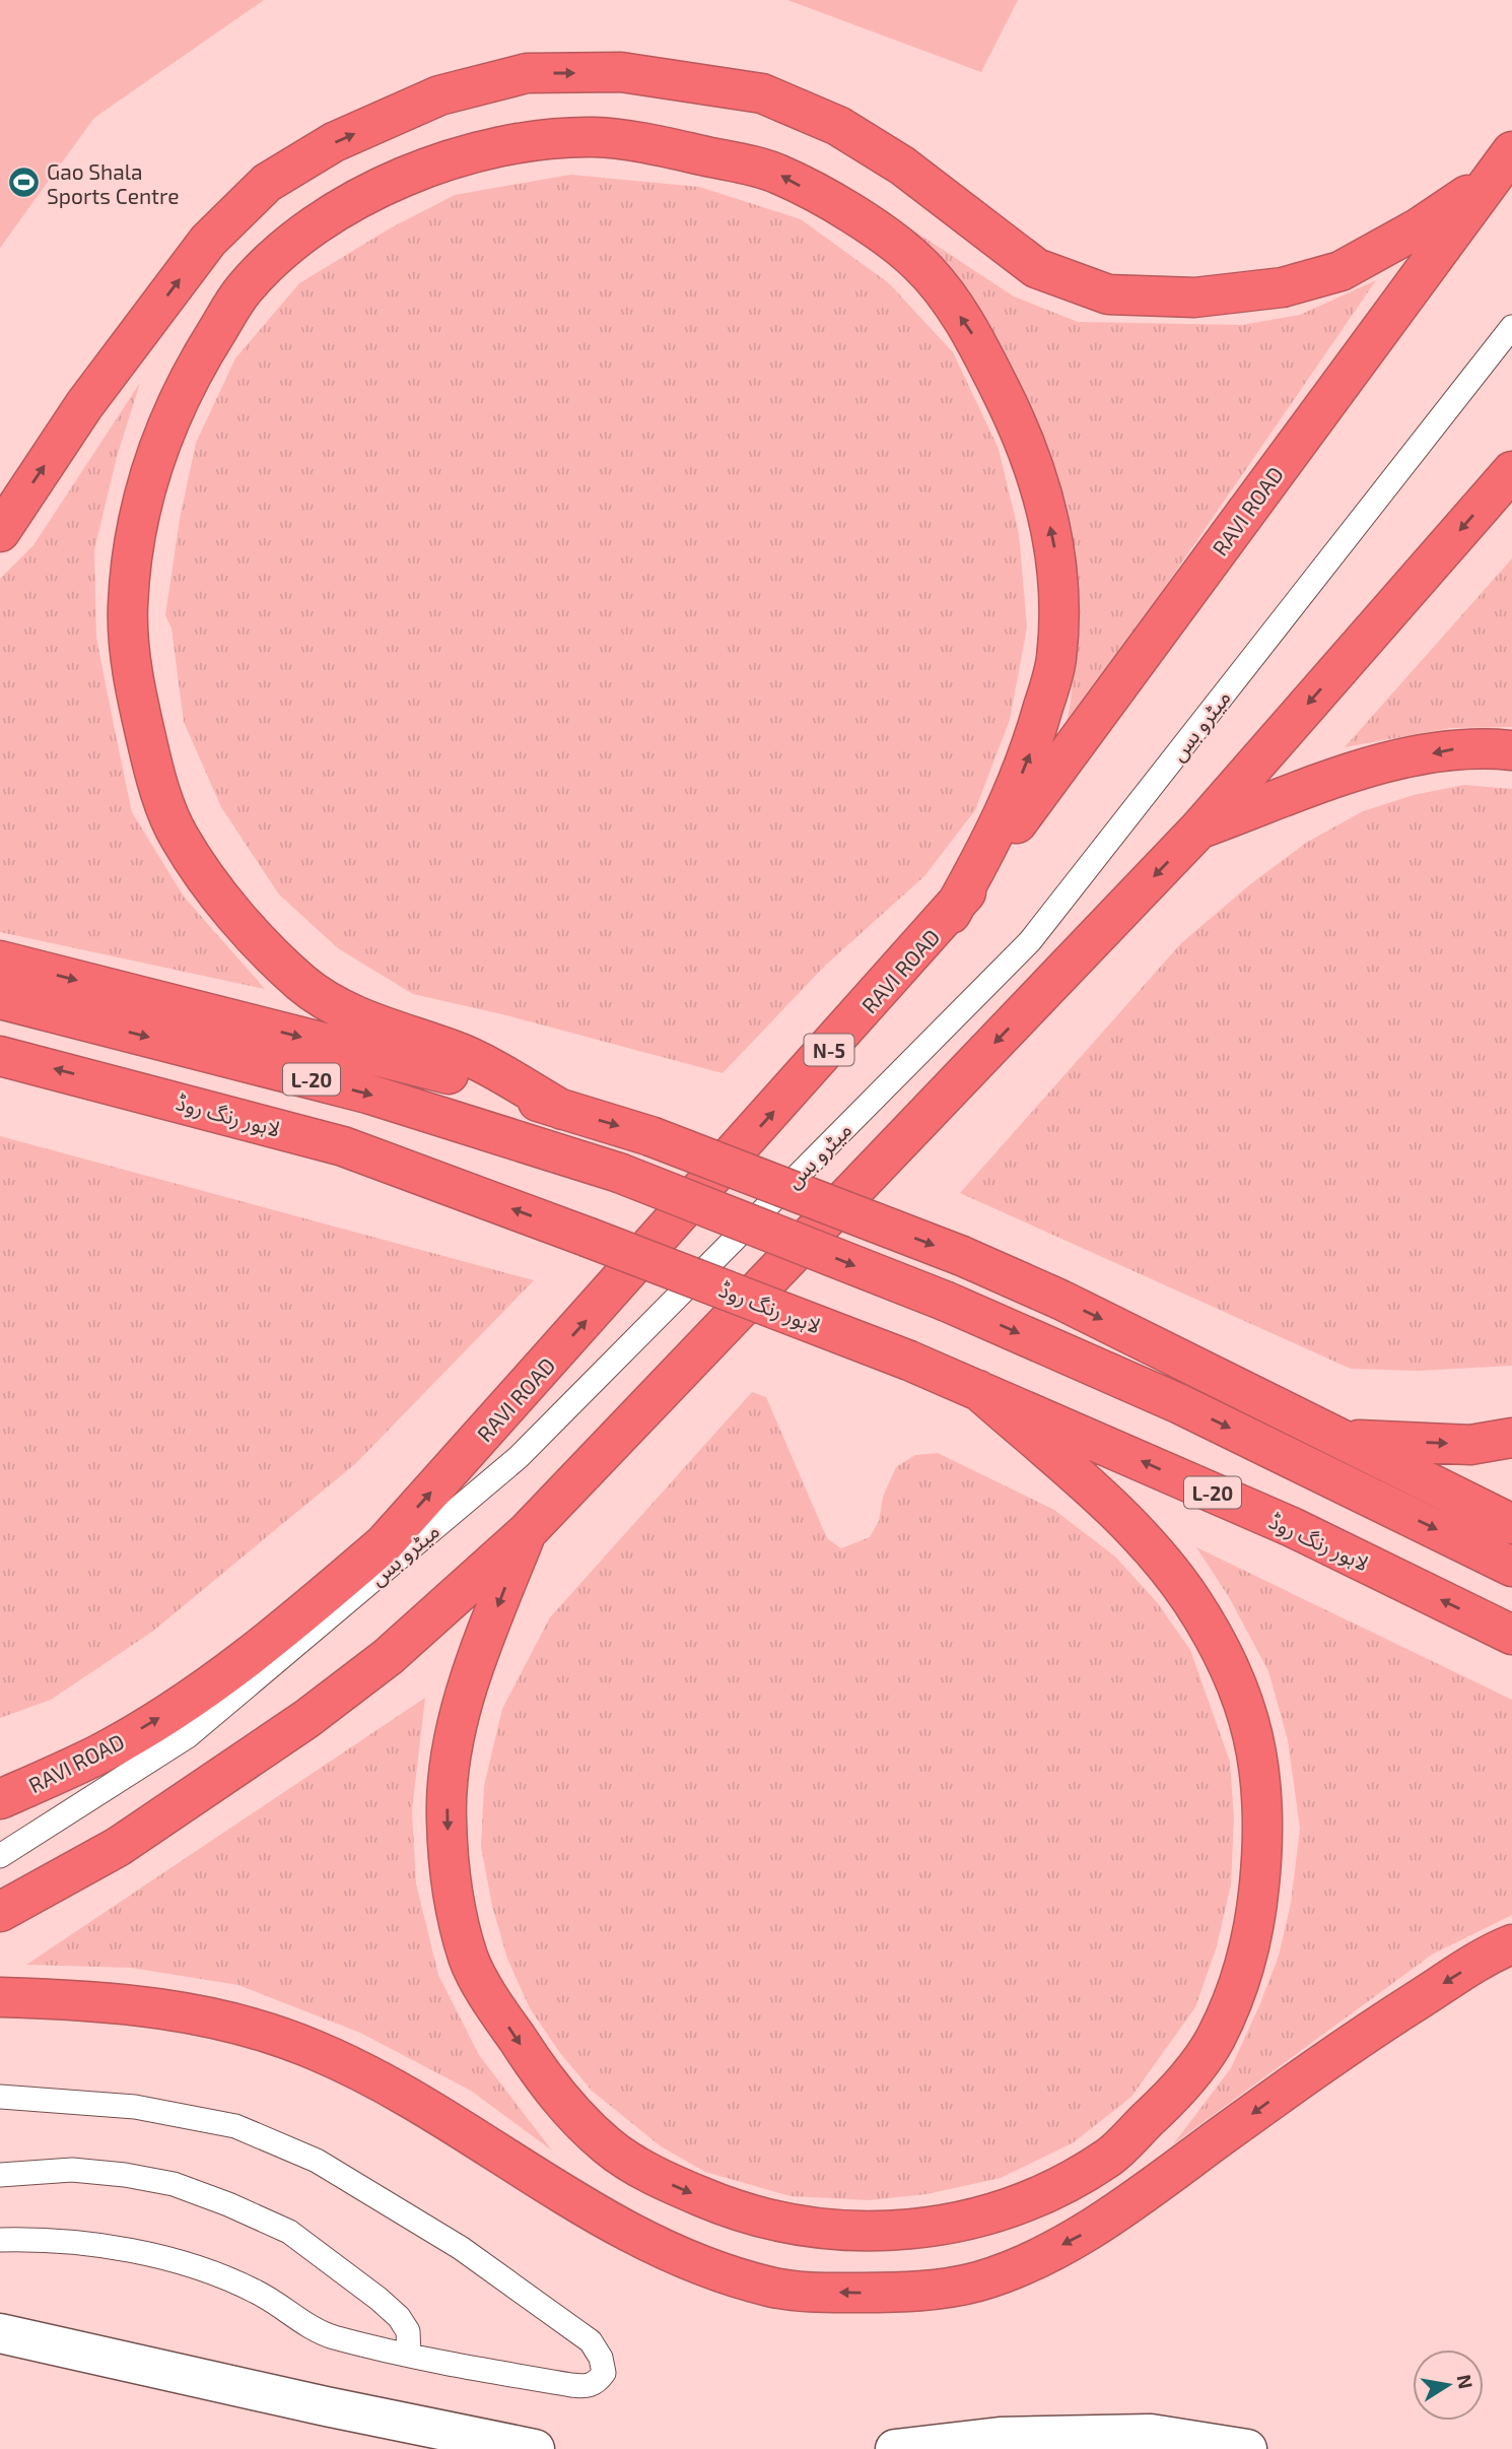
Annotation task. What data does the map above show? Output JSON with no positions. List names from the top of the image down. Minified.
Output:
{"streets":{"highway":["RAVI ROAD","N-5","L-20","لاہور رنگ روڈ"],"lane":["میٹرو بس"]},"places":{"sports":["Gao Shala Sports Centre"]},"north":"right"}
